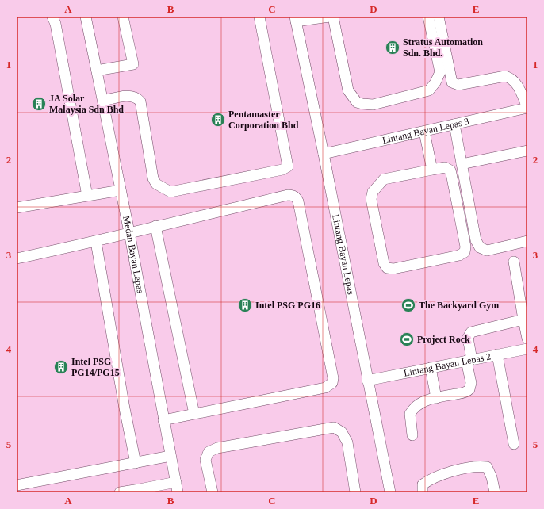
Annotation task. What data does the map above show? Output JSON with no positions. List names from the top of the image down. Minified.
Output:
{"streets":{"street":["Lintang Bayan Lepas 3","Medan Bayan Lepas","Lintang Bayan Lepas","Lintang Bayan Lepas 2"]},"crossings":[["Lintang Bayan Lepas 3","Lintang Bayan Lepas"],["Lintang Bayan Lepas","Lintang Bayan Lepas 2"]],"places":{"building":["Stratus Automation Sdn. Bhd.","JA Solar Malaysia Sdn Bhd","Pentamaster Corporation Bhd","Intel PSG PG16","Intel PSG PG14/PG15"],"sports":["The Backyard Gym","Project Rock"]},"grid":{"columns":["A","B","C","D","E"],"rows":["1","2","3","4","5"]}}
